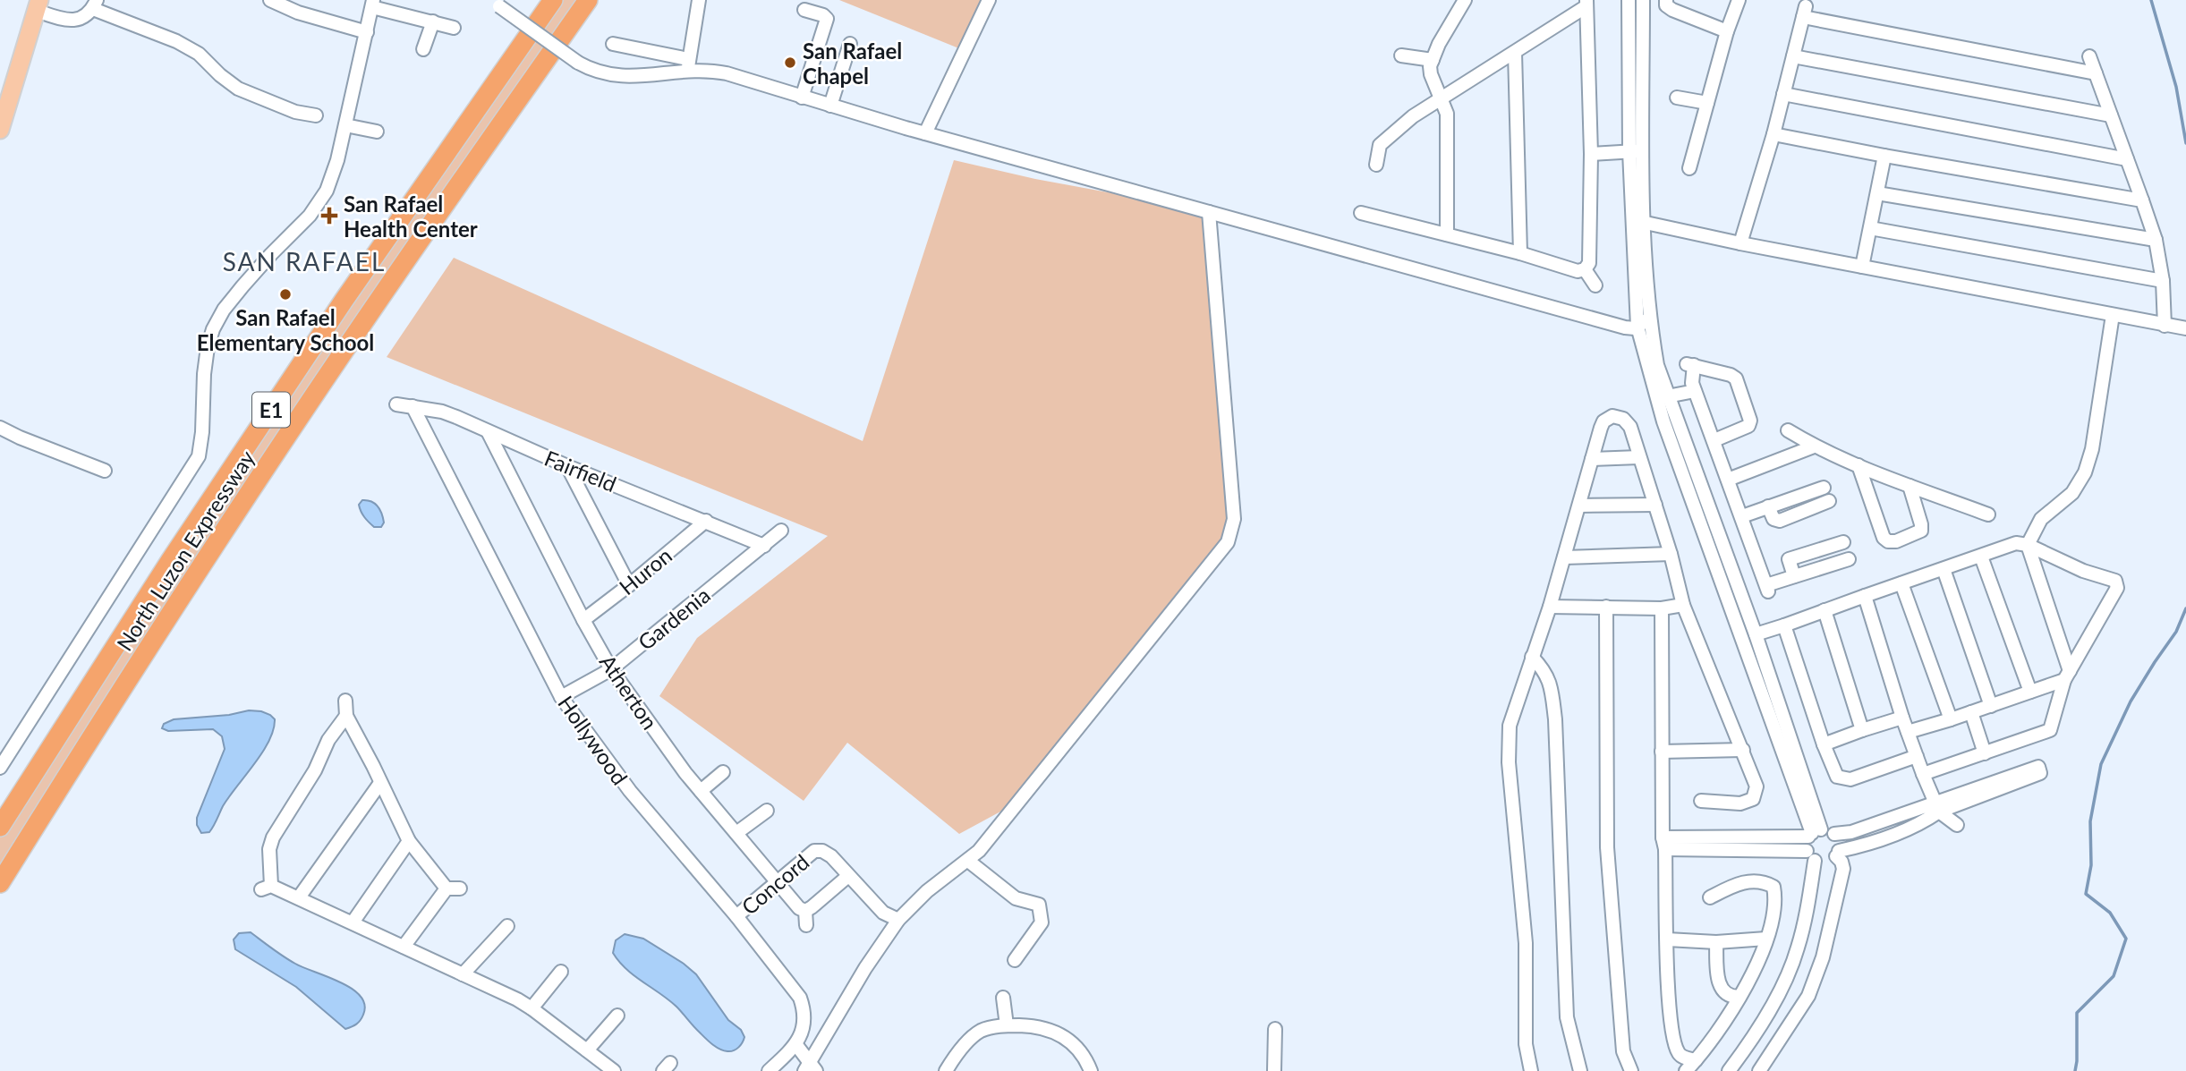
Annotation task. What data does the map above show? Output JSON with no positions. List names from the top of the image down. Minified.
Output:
{"streets":{"highway":["E1","North Luzon Expressway"],"street":["Fairfield","Huron","Gardenia","Atherton","Hollywood","Concord"]},"crossings":[["Fairfield","Huron"],["Fairfield","Gardenia"],["Fairfield","Atherton"],["Fairfield","Hollywood"],["Huron","Atherton"],["Gardenia","Atherton"],["Gardenia","Hollywood"],["Atherton","Concord"],["Hollywood","Concord"]],"districts":["SAN RAFAEL"],"places":{"other":["San Rafael Chapel","San Rafael Elementary School"],"health":["San Rafael Health Center"]}}
